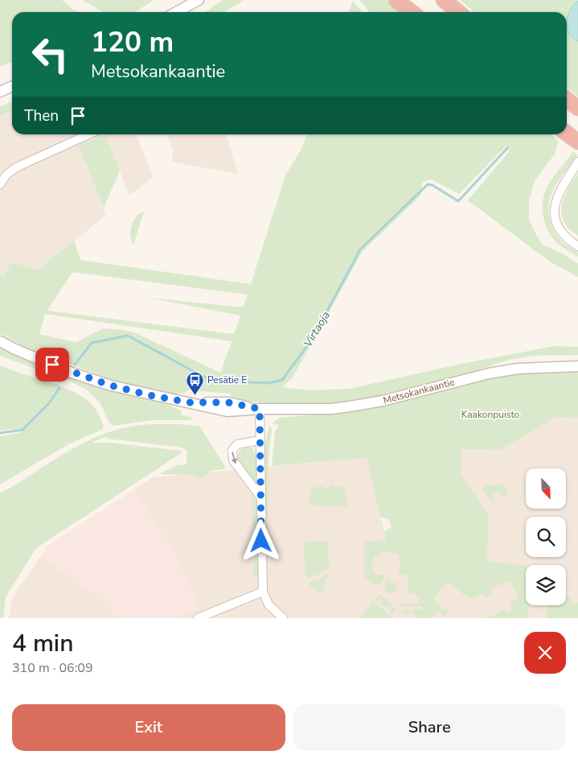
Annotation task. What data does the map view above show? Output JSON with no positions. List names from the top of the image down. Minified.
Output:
{"streets":{"street":["Metsokankaantie"]},"water":["Virtaoja"],"parks":["Kaakonpuisto"],"places":{"bus stop":["Pesätie E"]},"north":"bottom right","page":{"turn":["120 m","Metsokankaantie"],"then":"Then","heading":["4 min","310 m · 06:09"],"buttons":["Exit","Share"]}}
